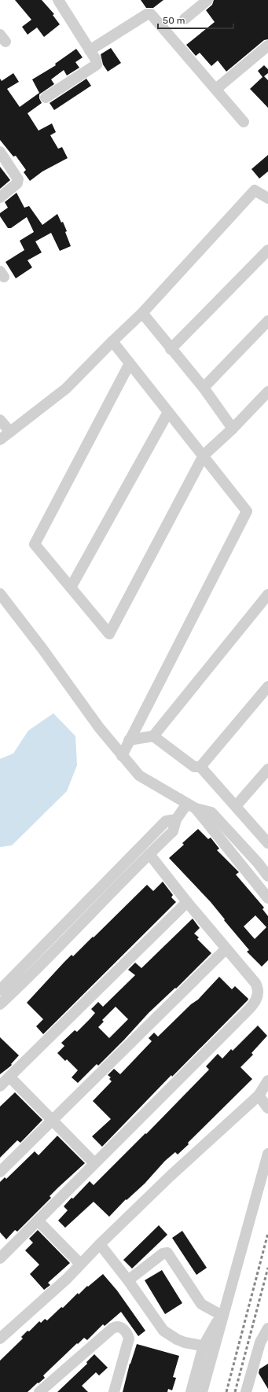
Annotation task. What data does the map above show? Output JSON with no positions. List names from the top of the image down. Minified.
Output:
{"scale_bar":"50 m"}
